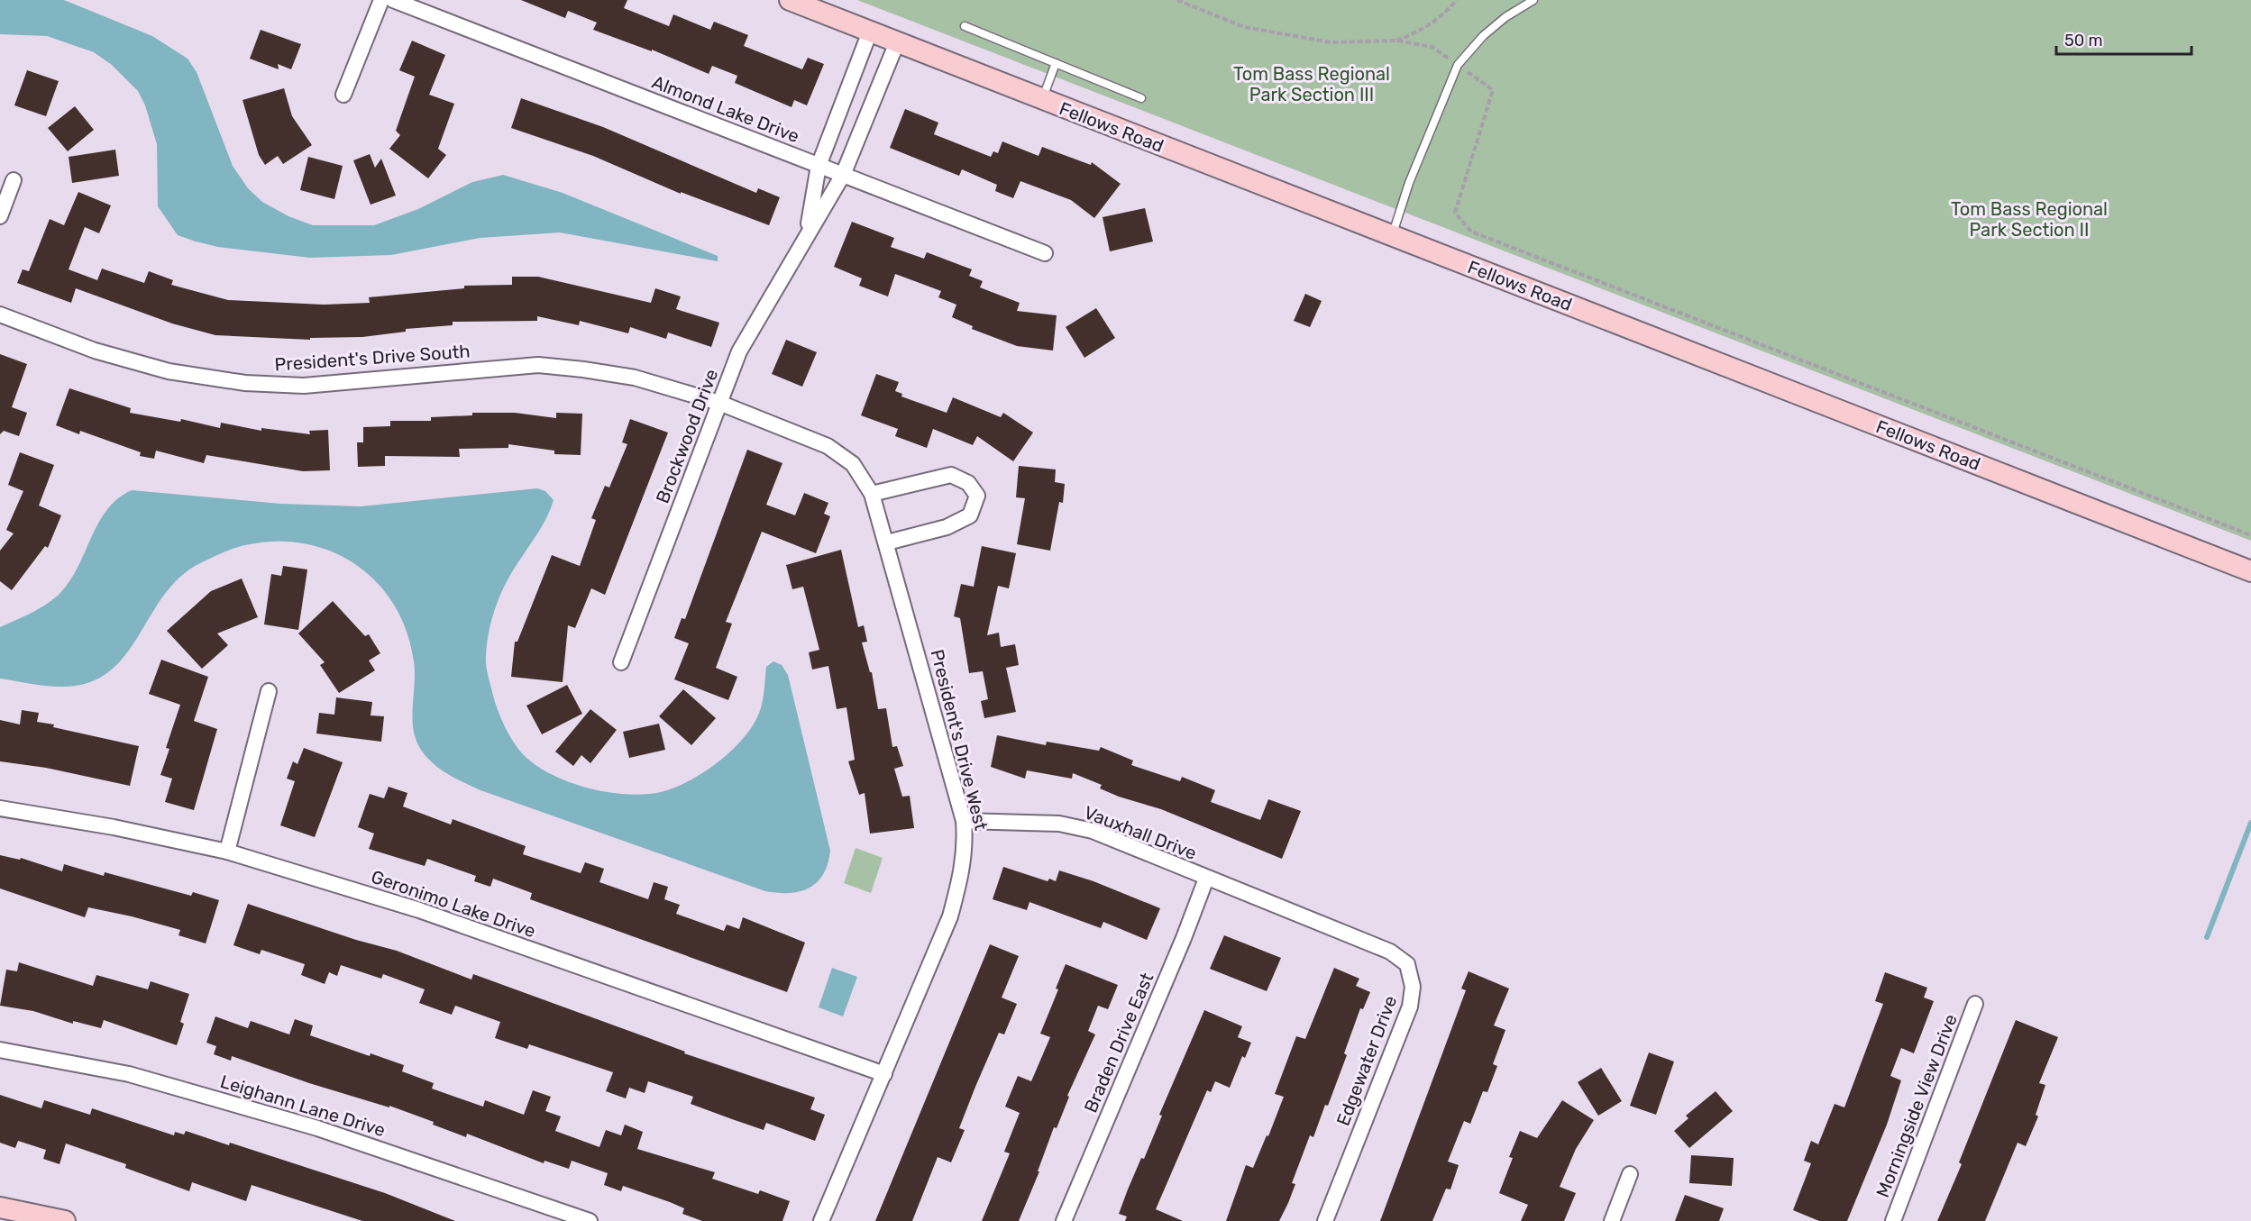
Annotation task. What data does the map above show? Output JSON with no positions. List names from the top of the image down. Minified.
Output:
{"streets":{"street":["Almond Lake Drive","Fellows Road","President's Drive South","Brockwood Drive","President's Drive West","Vauxhall Drive","Geronimo Lake Drive","Braden Drive East","Edgewater Drive","Leighann Lane Drive","Morningside View Drive"]},"crossings":[["Almond Lake Drive","Brockwood Drive"],["Fellows Road","Brockwood Drive"],["President's Drive South","Brockwood Drive"],["President's Drive South","President's Drive West"],["Brockwood Drive","President's Drive West"],["President's Drive West","Vauxhall Drive"],["President's Drive West","Geronimo Lake Drive"],["Vauxhall Drive","Braden Drive East"],["Vauxhall Drive","Edgewater Drive"],["Braden Drive East","Edgewater Drive"]],"parks":["Tom Bass Regional Park Section III","Tom Bass Regional Park Section II"],"scale_bar":"50 m"}
